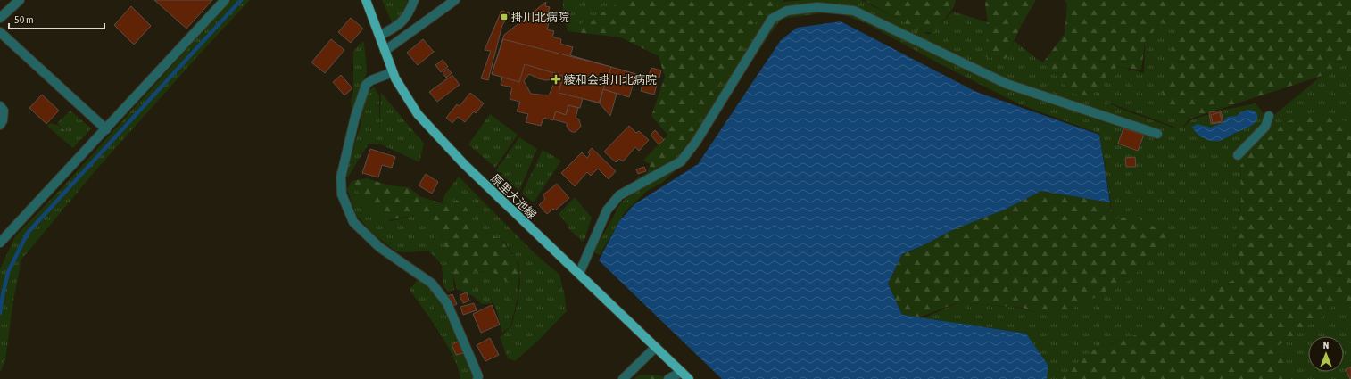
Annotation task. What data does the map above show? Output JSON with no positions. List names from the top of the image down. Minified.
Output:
{"streets":{"main road":["原里大池線"]},"places":{"transit":["掛川北病院"],"health":["綾和会掛川北病院"]},"scale_bar":"50 m","north":"top"}
